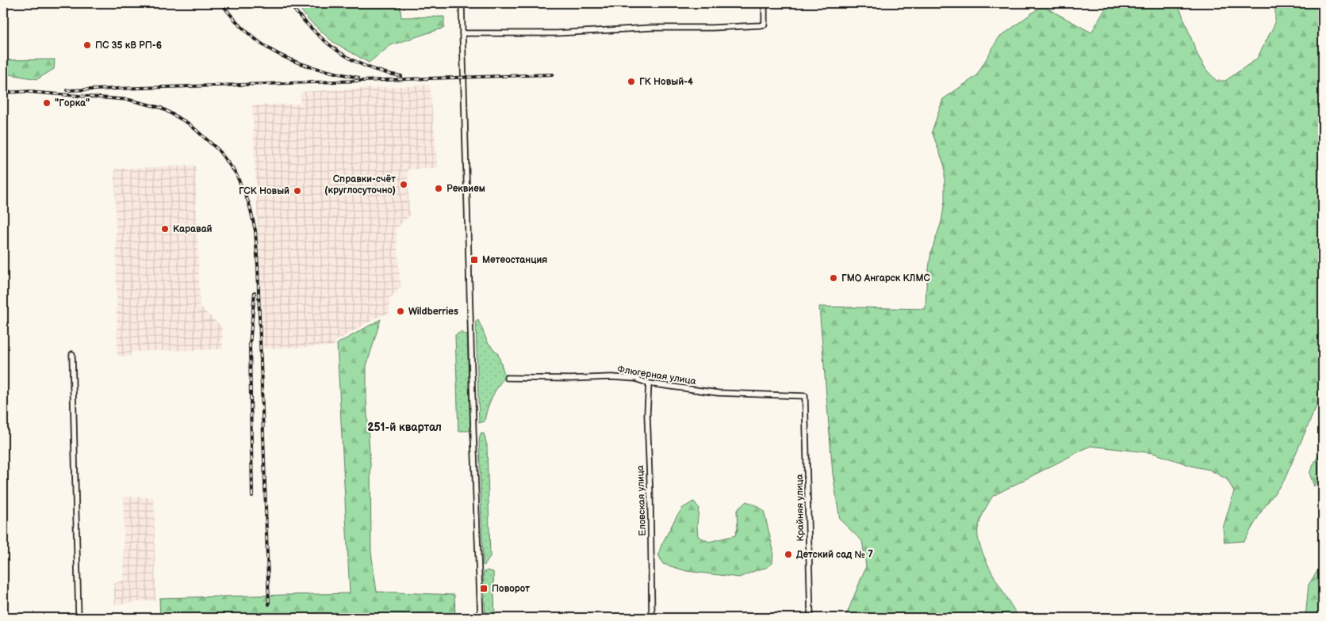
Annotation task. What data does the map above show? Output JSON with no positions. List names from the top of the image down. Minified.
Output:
{"streets":{"street":["Флюгерная улица","Еловская улица","Крайняя улица"]},"crossings":[["Флюгерная улица","Еловская улица"],["Флюгерная улица","Крайняя улица"]],"districts":["251-й квартал"],"places":{"other":["ПС 35 кВ РП-6","ГК Новый-4","\"Горка\"","Справки-счёт (круглосуточно)","Реквием","ГСК Новый","Каравай","ГМО Ангарск КЛМС","Wildberries","Детский сад № 7"],"transit":["Метеостанция","Поворот"]}}
